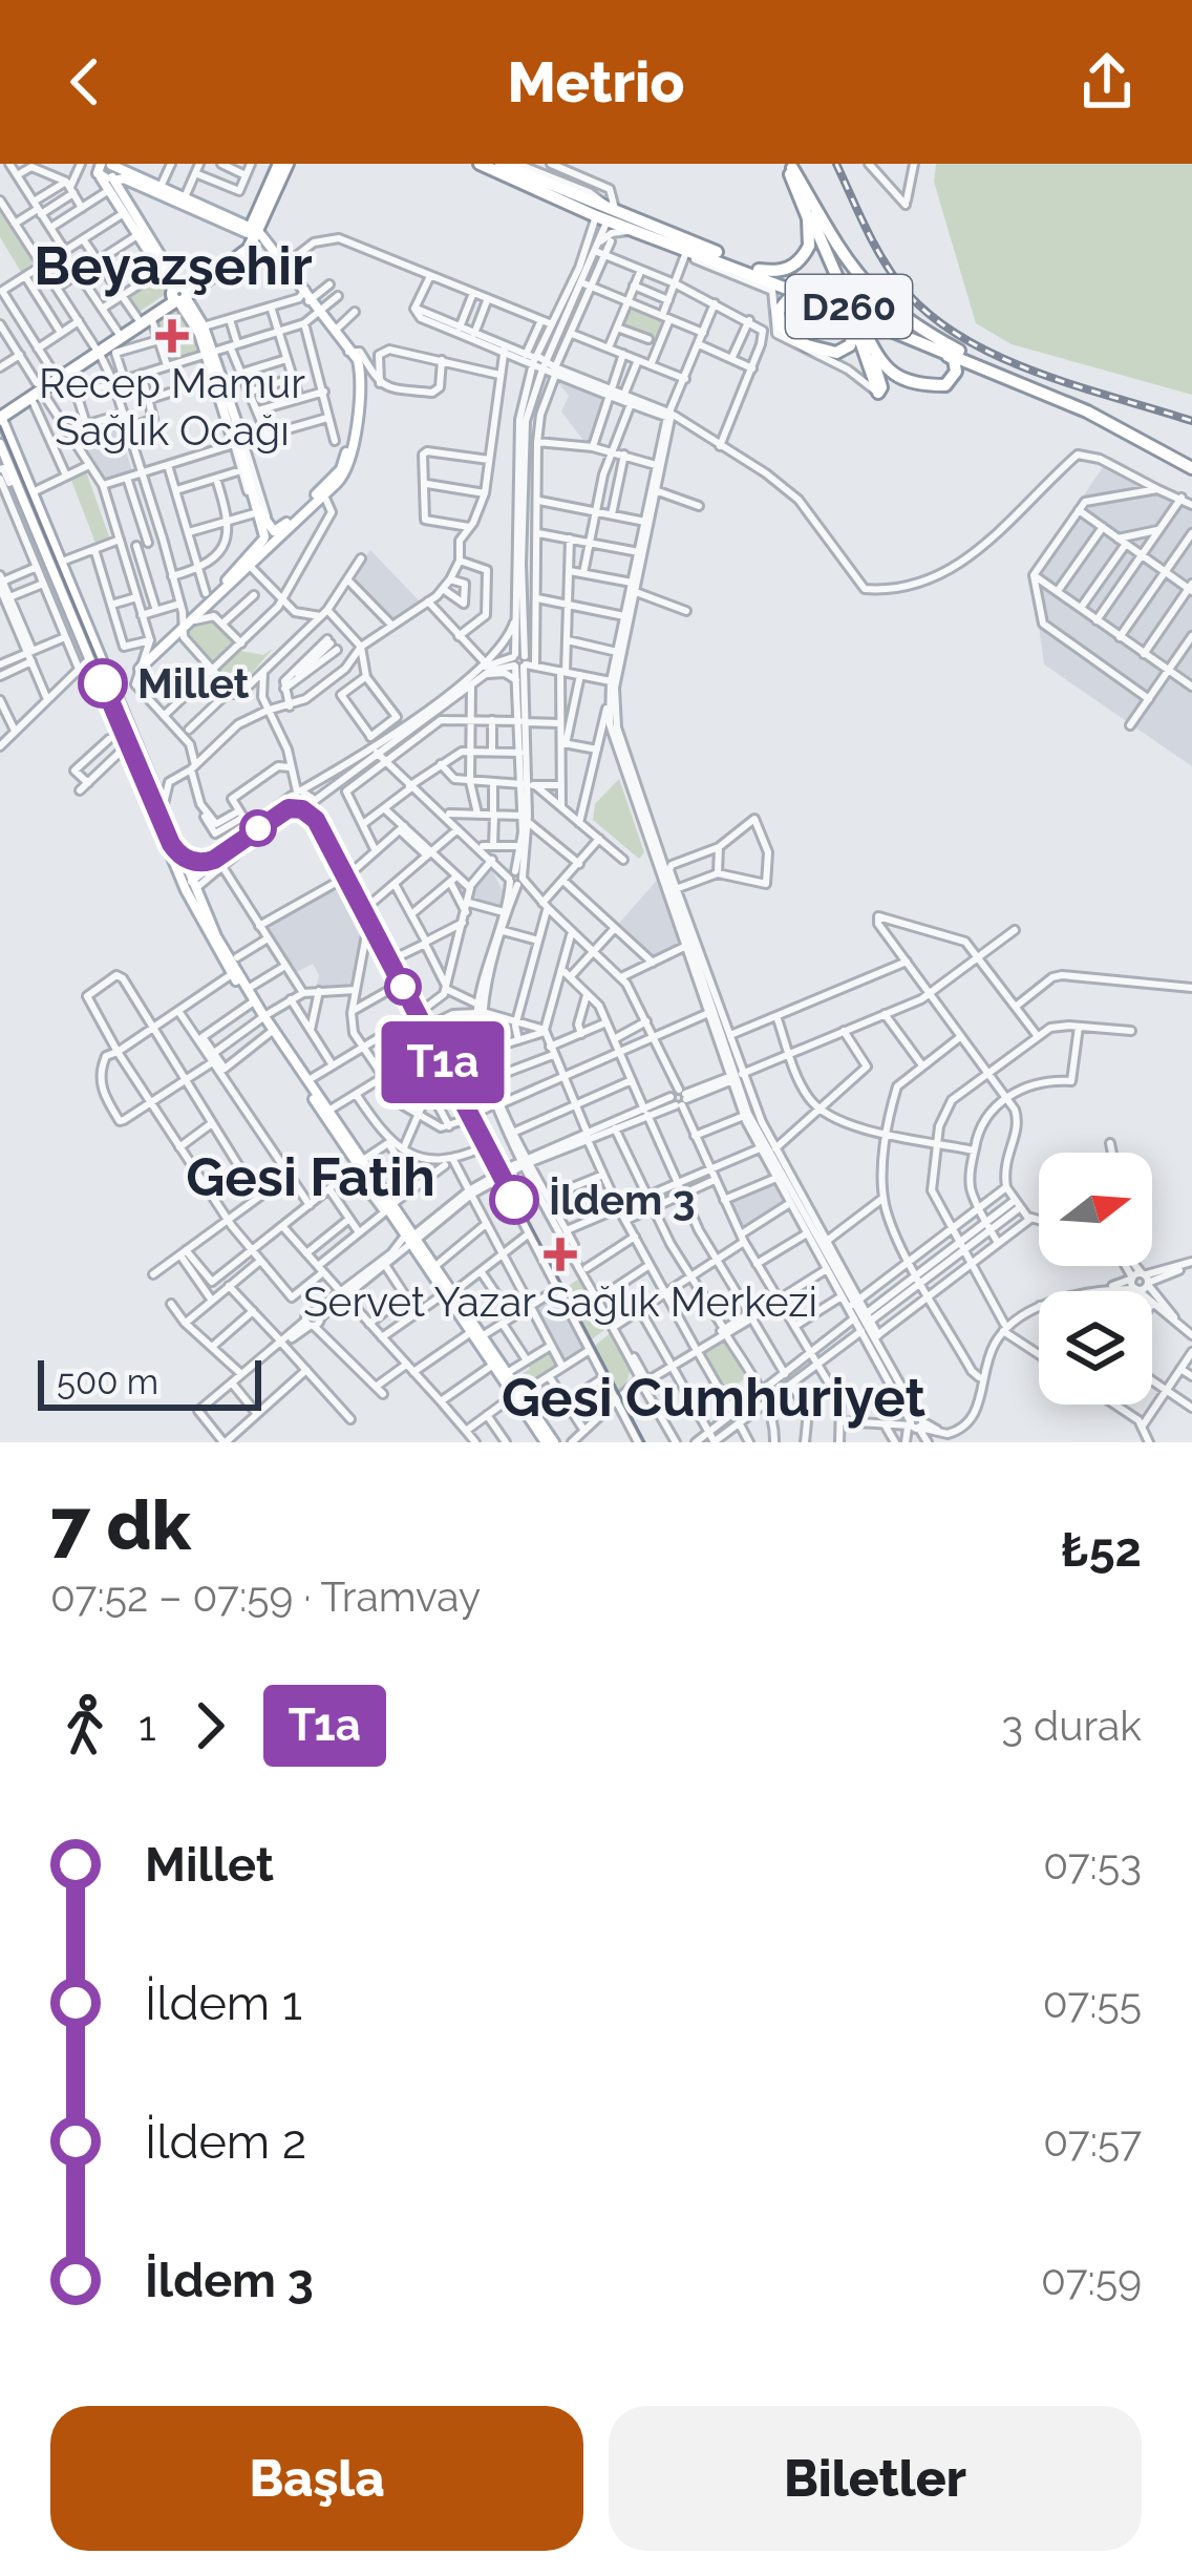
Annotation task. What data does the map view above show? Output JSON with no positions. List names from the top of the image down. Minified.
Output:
{"streets":{"highway":["D260"]},"districts":["Beyazşehir","Gesi Fatih","Gesi Cumhuriyet"],"places":{"health":["Recep Mamur Sağlık Ocağı","Servet Yazar Sağlık Merkezi"],"other":["Millet","İldem 3"]},"lines":["tram line T1a"],"scale_bar":"500 m","north":"right","page":{"header":"Metrio","on_map":"T1a","scale":"500 m","heading":["7 dk","07:52 – 07:59 · Tramvay","₺52"],"legs":["1","T1a","3 durak"],"list":[{"name":"Millet","value":"07:53"},{"name":"İldem 1","value":"07:55"},{"name":"İldem 2","value":"07:57"},{"name":"İldem 3","value":"07:59"}],"buttons":["Başla","Biletler"]}}
